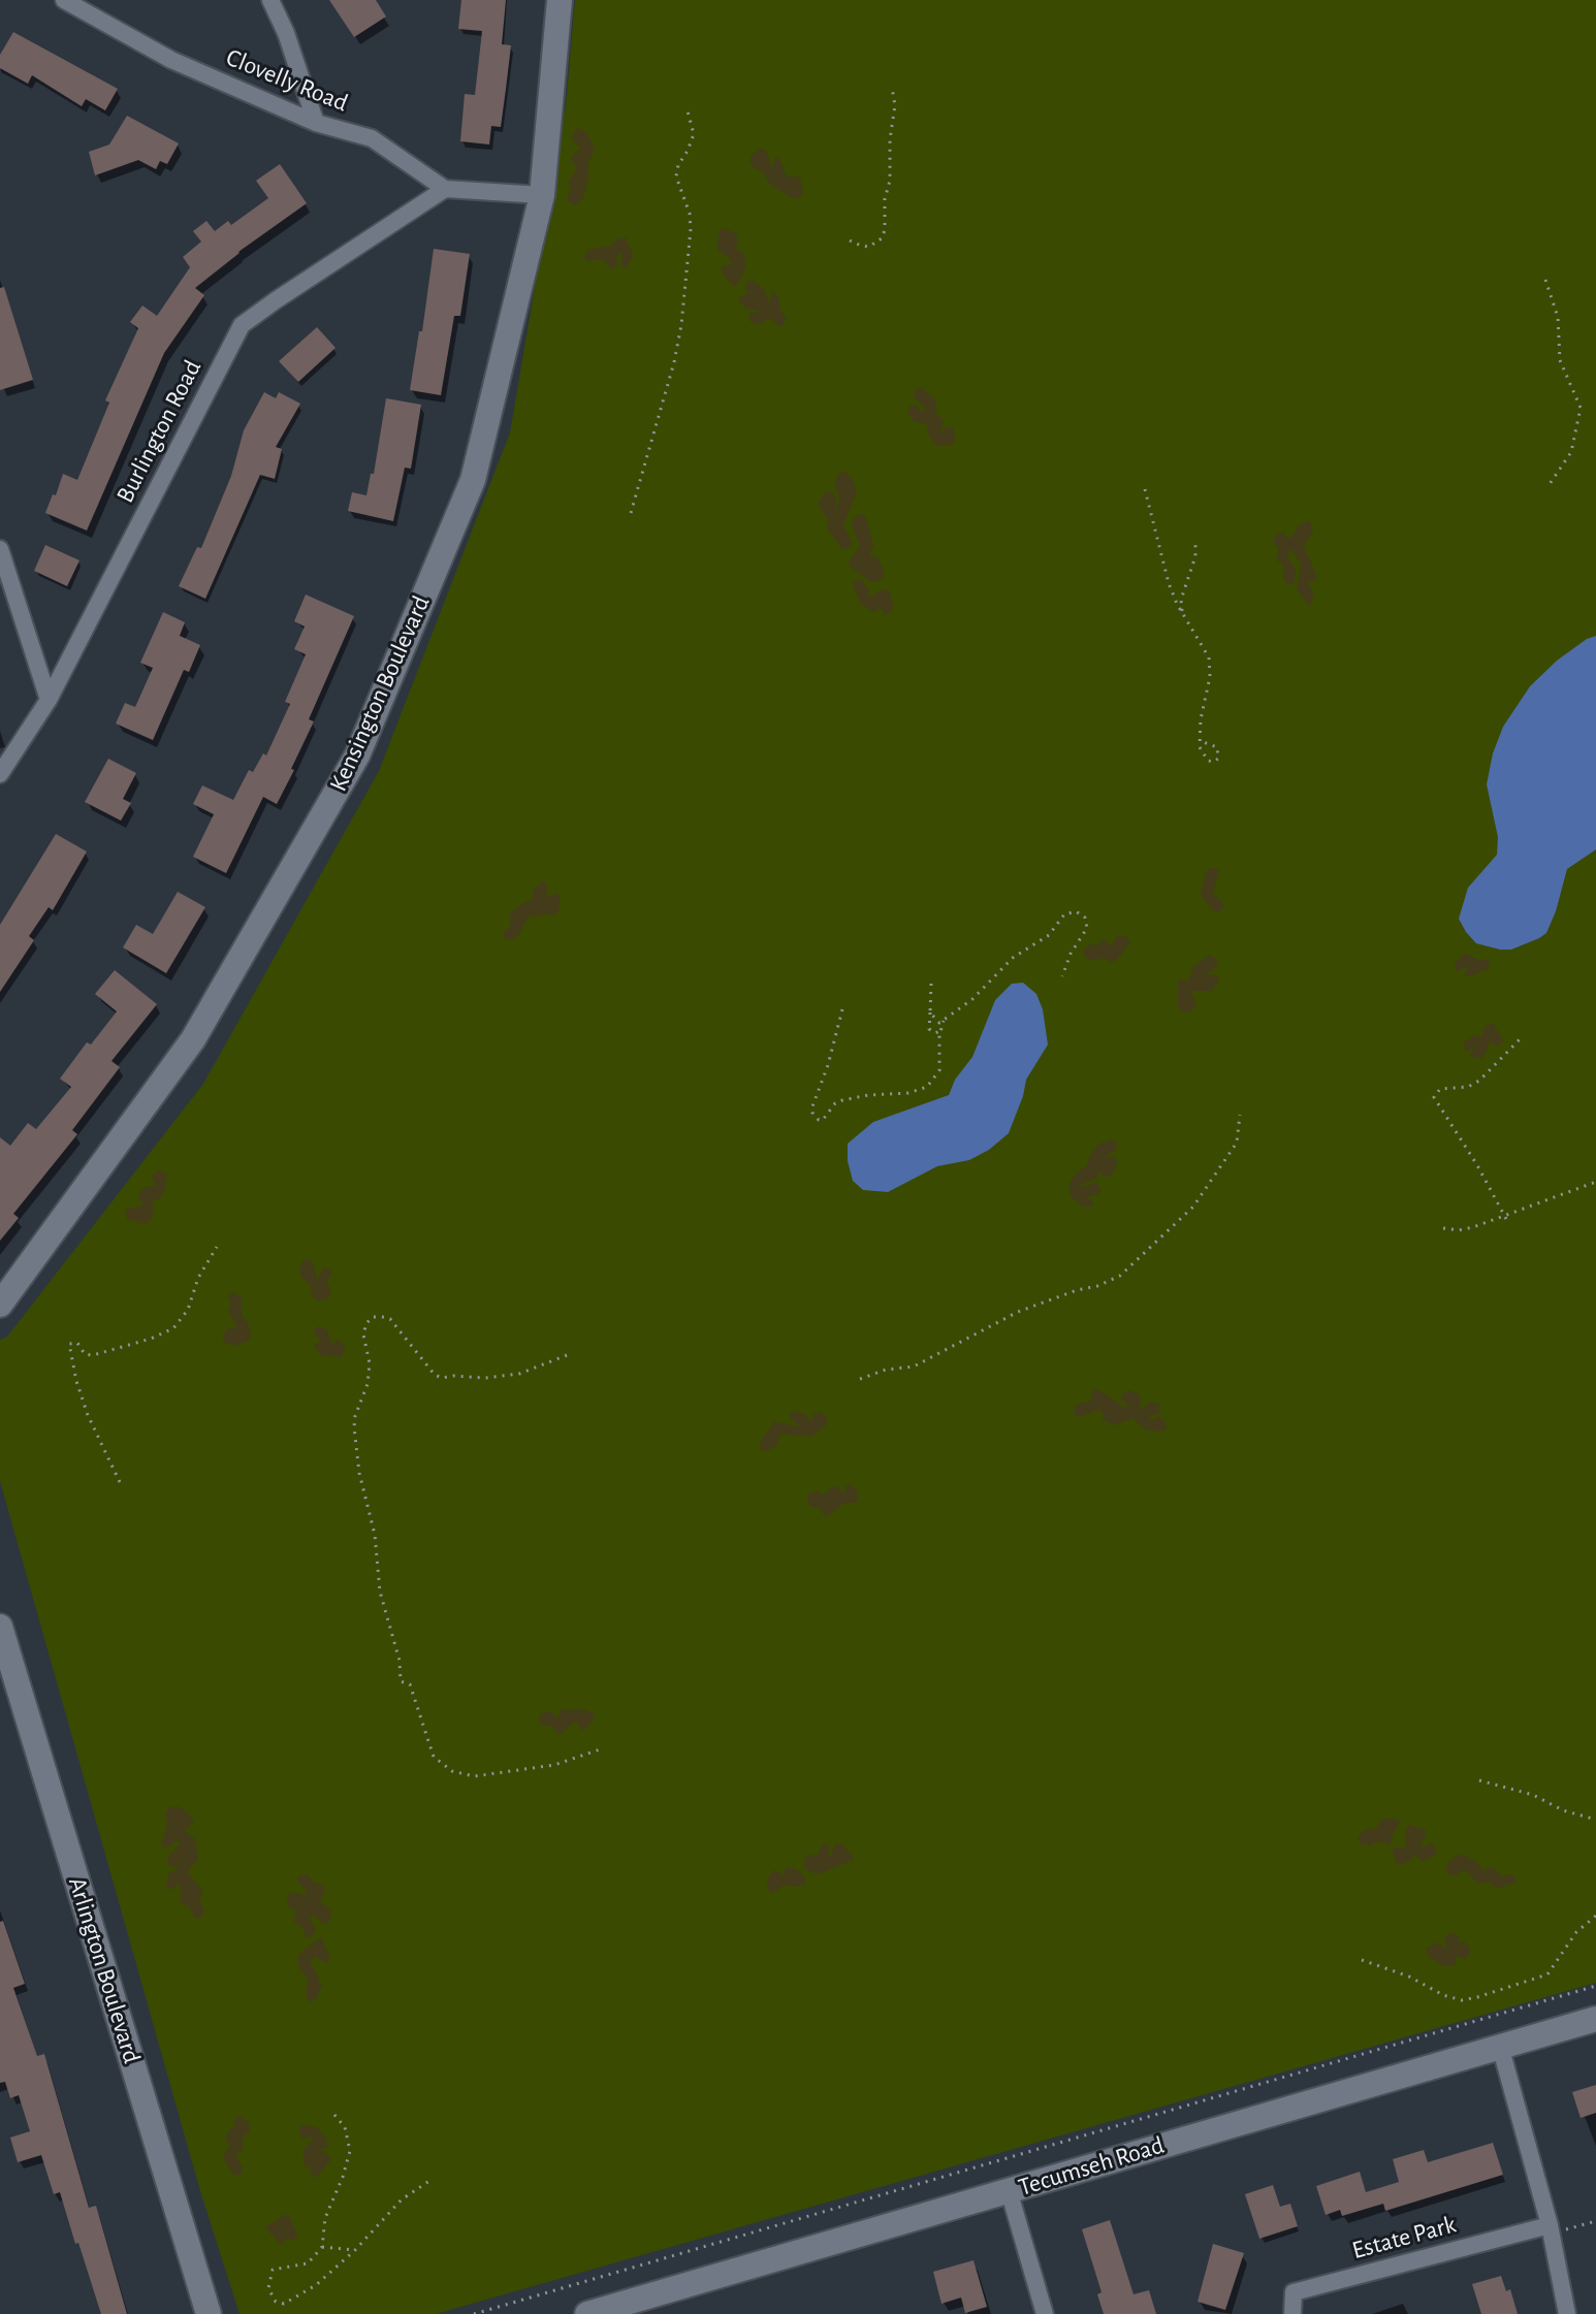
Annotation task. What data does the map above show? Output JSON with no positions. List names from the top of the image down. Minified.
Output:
{"streets":{"street":["Clovelly Road","Burlington Road","Kensington Boulevard","Arlington Boulevard","Tecumseh Road","Estate Park"]},"crossings":[["Clovelly Road","Burlington Road"]]}
